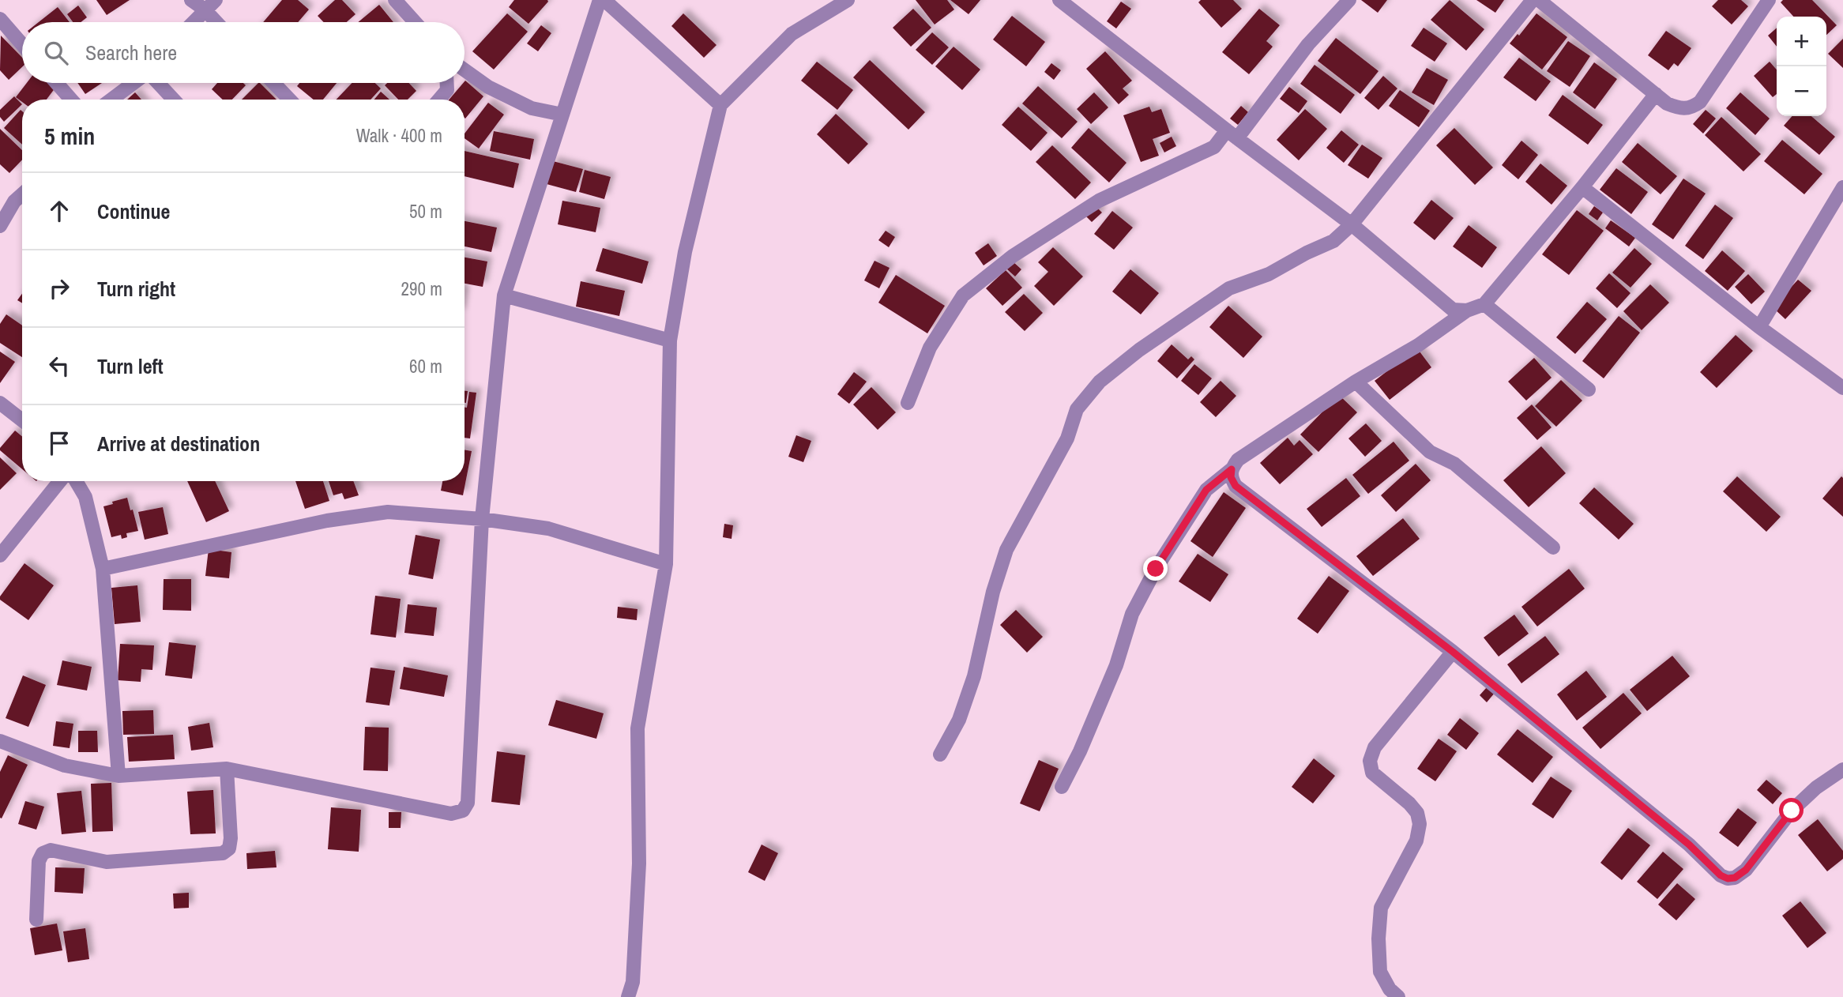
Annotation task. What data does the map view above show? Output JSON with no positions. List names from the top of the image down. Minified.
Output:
{"page":{"map_buttons":["+","−"],"search":"Search here","heading":["5 min","Walk · 400 m"],"list":[["Continue","50 m"],["Turn right","290 m"],["Turn left","60 m"],"Arrive at destination"]}}
